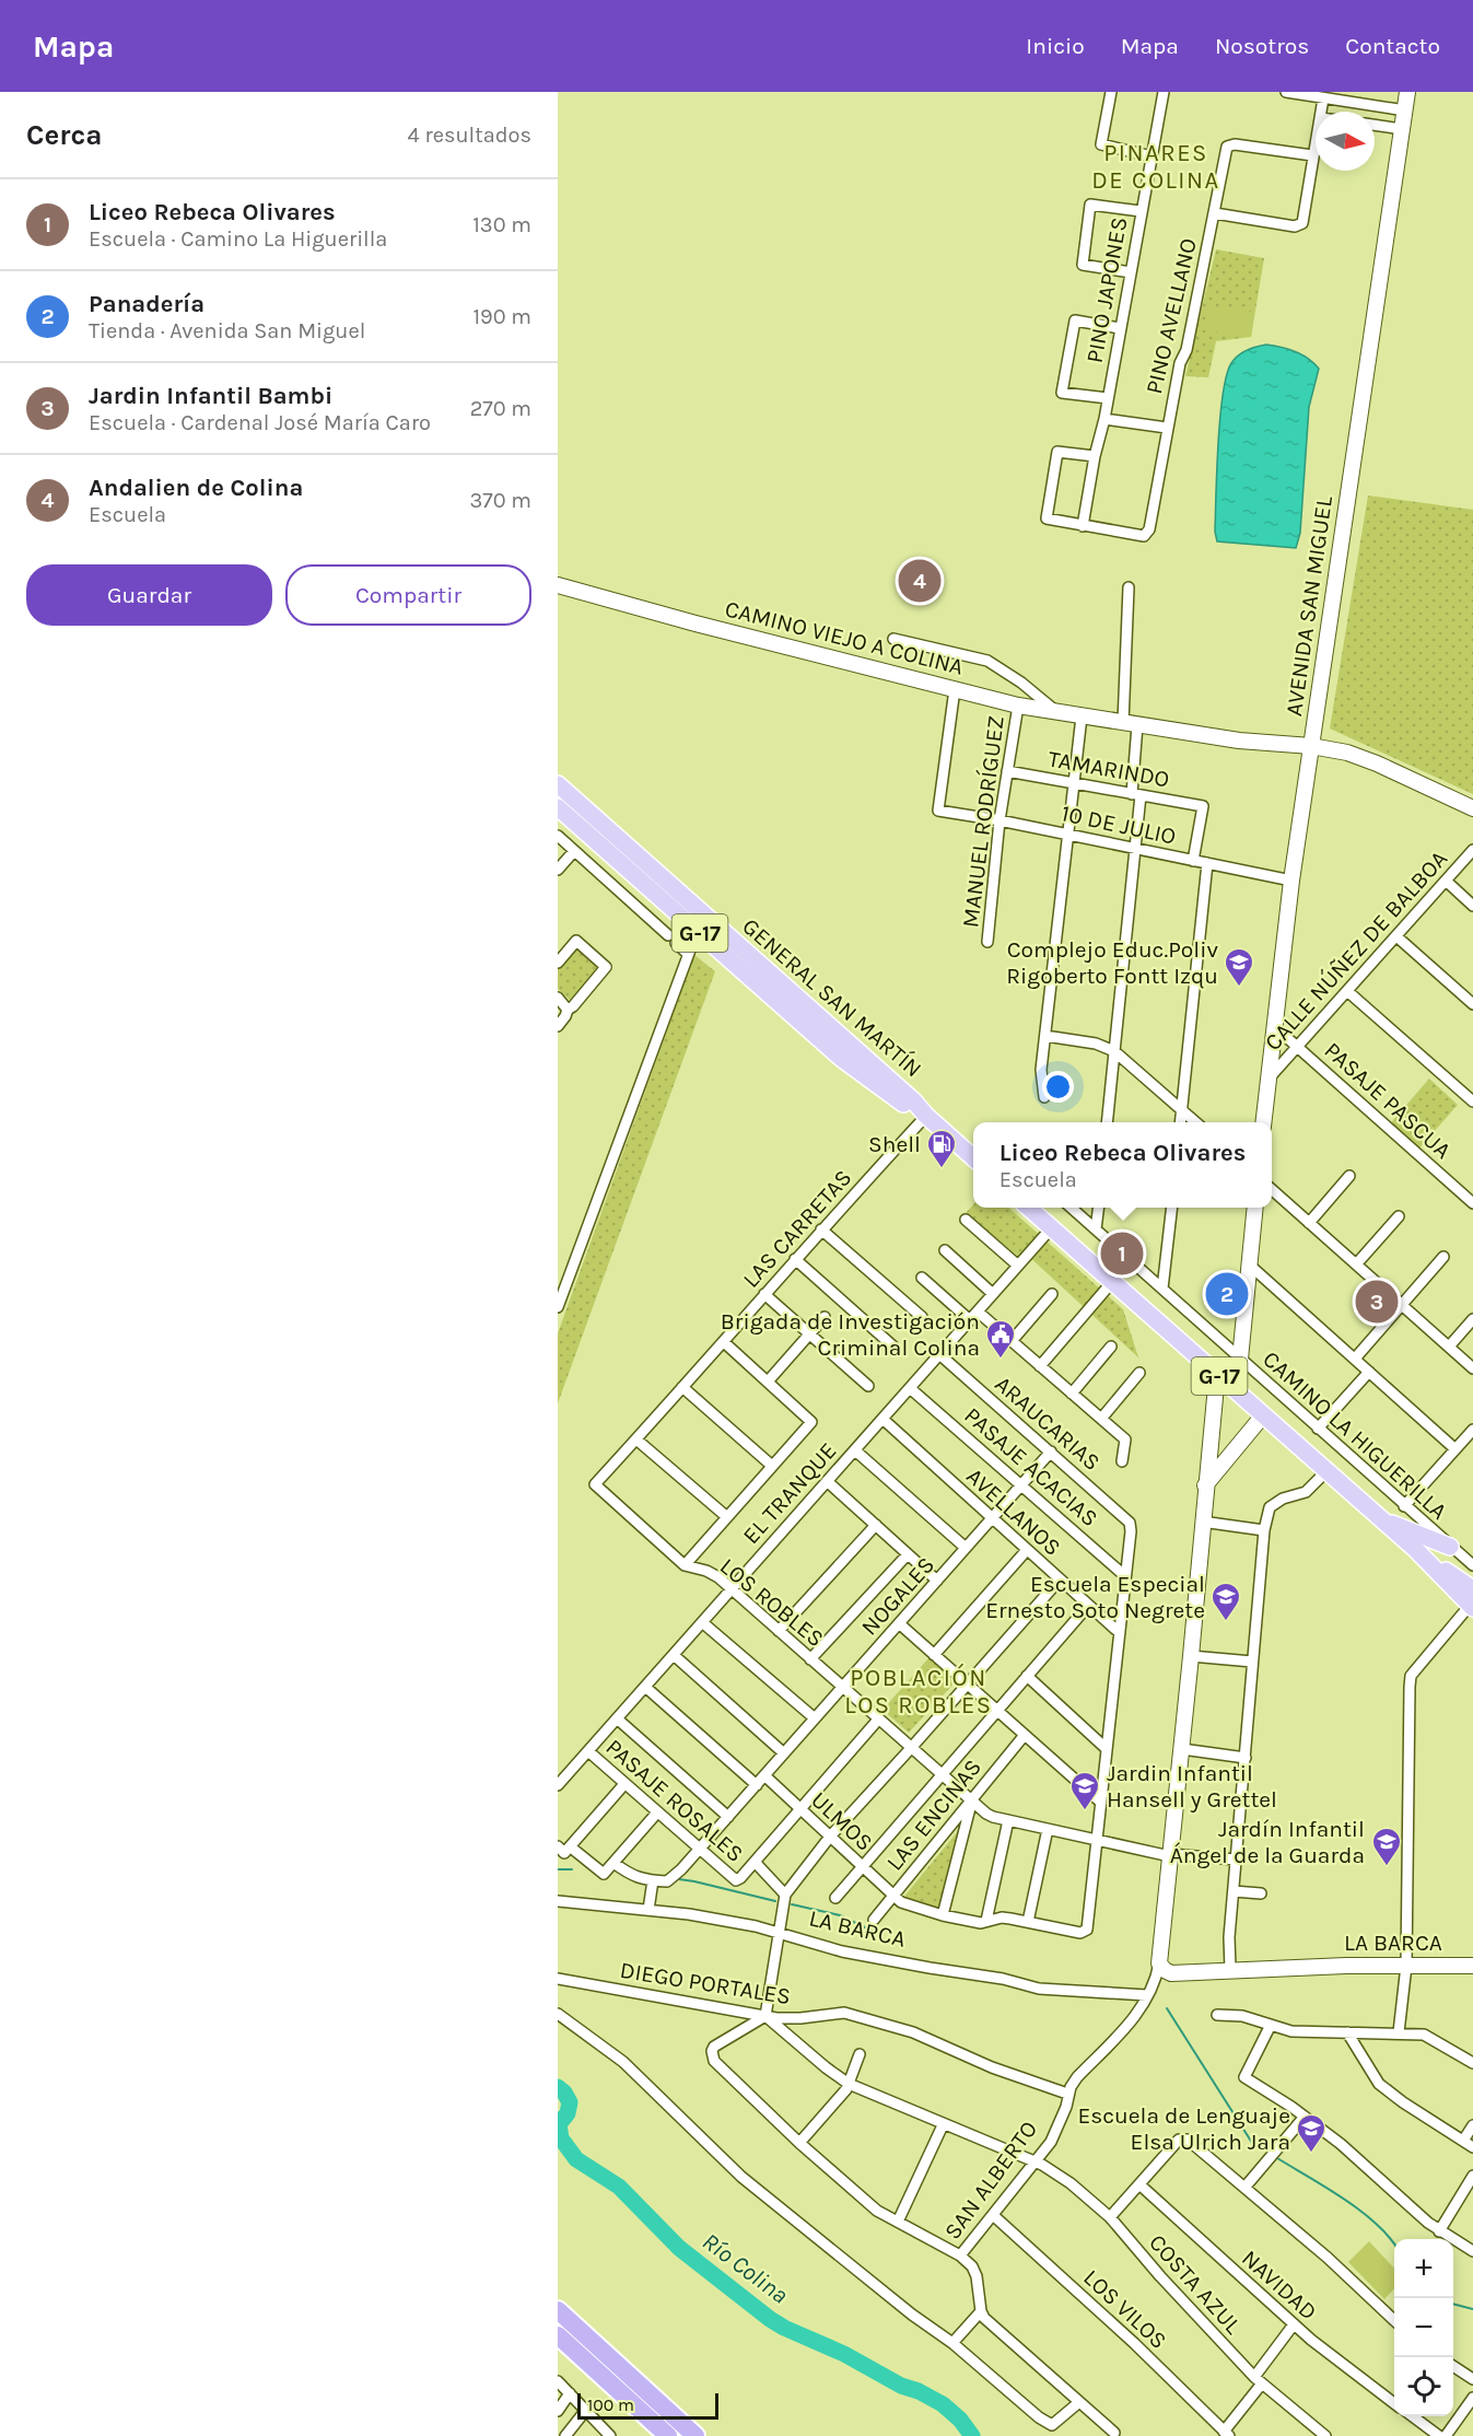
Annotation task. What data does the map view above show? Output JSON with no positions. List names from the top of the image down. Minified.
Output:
{"streets":{"main road":["G-17","GENERAL SAN MARTÍN"],"street":["PINO JAPONES","PINO AVELLANO","AVENIDA SAN MIGUEL","CAMINO VIEJO A COLINA","TAMARINDO","MANUEL RODRÍGUEZ","10 DE JULIO","CALLE NÚÑEZ DE BALBOA","PASAJE PASCUA","LAS CARRETAS","ARAUCARIAS","CAMINO LA HIGUERILLA","PASAJE ACACIAS","EL TRANQUE","AVELLANOS","NOGALES","LOS ROBLES","PASAJE ROSALES","LAS ENCINAS","ULMOS","LA BARCA","DIEGO PORTALES","SAN ALBERTO","COSTA AZUL","NAVIDAD","LOS VILOS"]},"crossings":[["PINO JAPONES","PINO AVELLANO"],["AVENIDA SAN MIGUEL","CAMINO VIEJO A COLINA"],["AVENIDA SAN MIGUEL","10 DE JULIO"],["AVENIDA SAN MIGUEL","CALLE NÚÑEZ DE BALBOA"],["AVENIDA SAN MIGUEL","PASAJE PASCUA"],["CAMINO VIEJO A COLINA","MANUEL RODRÍGUEZ"],["CAMINO VIEJO A COLINA","10 DE JULIO"],["TAMARINDO","MANUEL RODRÍGUEZ"],["TAMARINDO","10 DE JULIO"],["MANUEL RODRÍGUEZ","10 DE JULIO"],["G-17","EL TRANQUE"],["G-17","SAN ALBERTO"],["CALLE NÚÑEZ DE BALBOA","PASAJE PASCUA"],["GENERAL SAN MARTÍN","LAS CARRETAS"],["LAS CARRETAS","LOS ROBLES"],["ARAUCARIAS","PASAJE ACACIAS"],["ARAUCARIAS","EL TRANQUE"],["ARAUCARIAS","NOGALES"],["PASAJE ACACIAS","EL TRANQUE"],["PASAJE ACACIAS","NOGALES"],["EL TRANQUE","AVELLANOS"],["EL TRANQUE","LOS ROBLES"],["EL TRANQUE","PASAJE ROSALES"],["AVELLANOS","NOGALES"],["NOGALES","LOS ROBLES"],["NOGALES","PASAJE ROSALES"],["NOGALES","ULMOS"],["LOS ROBLES","LAS ENCINAS"],["LOS ROBLES","ULMOS"],["LOS ROBLES","SAN ALBERTO"],["LAS ENCINAS","ULMOS"],["LA BARCA","SAN ALBERTO"],["DIEGO PORTALES","SAN ALBERTO"],["DIEGO PORTALES","COSTA AZUL"],["SAN ALBERTO","COSTA AZUL"],["SAN ALBERTO","LOS VILOS"]],"districts":["PINARES DE COLINA","POBLACIÓN LOS ROBLES"],"water":["Río Colina"],"places":{"school or university":["Complejo Educ.Poliv Rigoberto Fontt Izqu","Escuela Especial Ernesto Soto Negrete","Jardin Infantil Hansell y Grettel","Jardín Infantil Ángel de la Guarda","Escuela de Lenguaje Elsa Ulrich Jara"],"fuel station":["Shell"],"public building":["Brigada de Investigación Criminal Colina"]},"scale_bar":"100 m","north":"right","page":{"header":"Mapa","nav":["Inicio","Mapa","Nosotros","Contacto"],"heading":["Cerca","4 resultados"],"list":[{"mark":"1","name":"Liceo Rebeca Olivares","note":"Escuela · Camino La Higuerilla","value":"130 m"},{"mark":"2","name":"Panadería","note":"Tienda · Avenida San Miguel","value":"190 m"},{"mark":"3","name":"Jardin Infantil Bambi","note":"Escuela · Cardenal José María Caro","value":"270 m"},{"mark":"4","name":"Andalien de Colina","note":"Escuela","value":"370 m"}],"buttons":["Guardar","Compartir"],"pins":["4","1","2","3"],"popup":["Liceo Rebeca Olivares","Escuela"],"map_buttons":["+","−"],"scale":"100 m"}}
